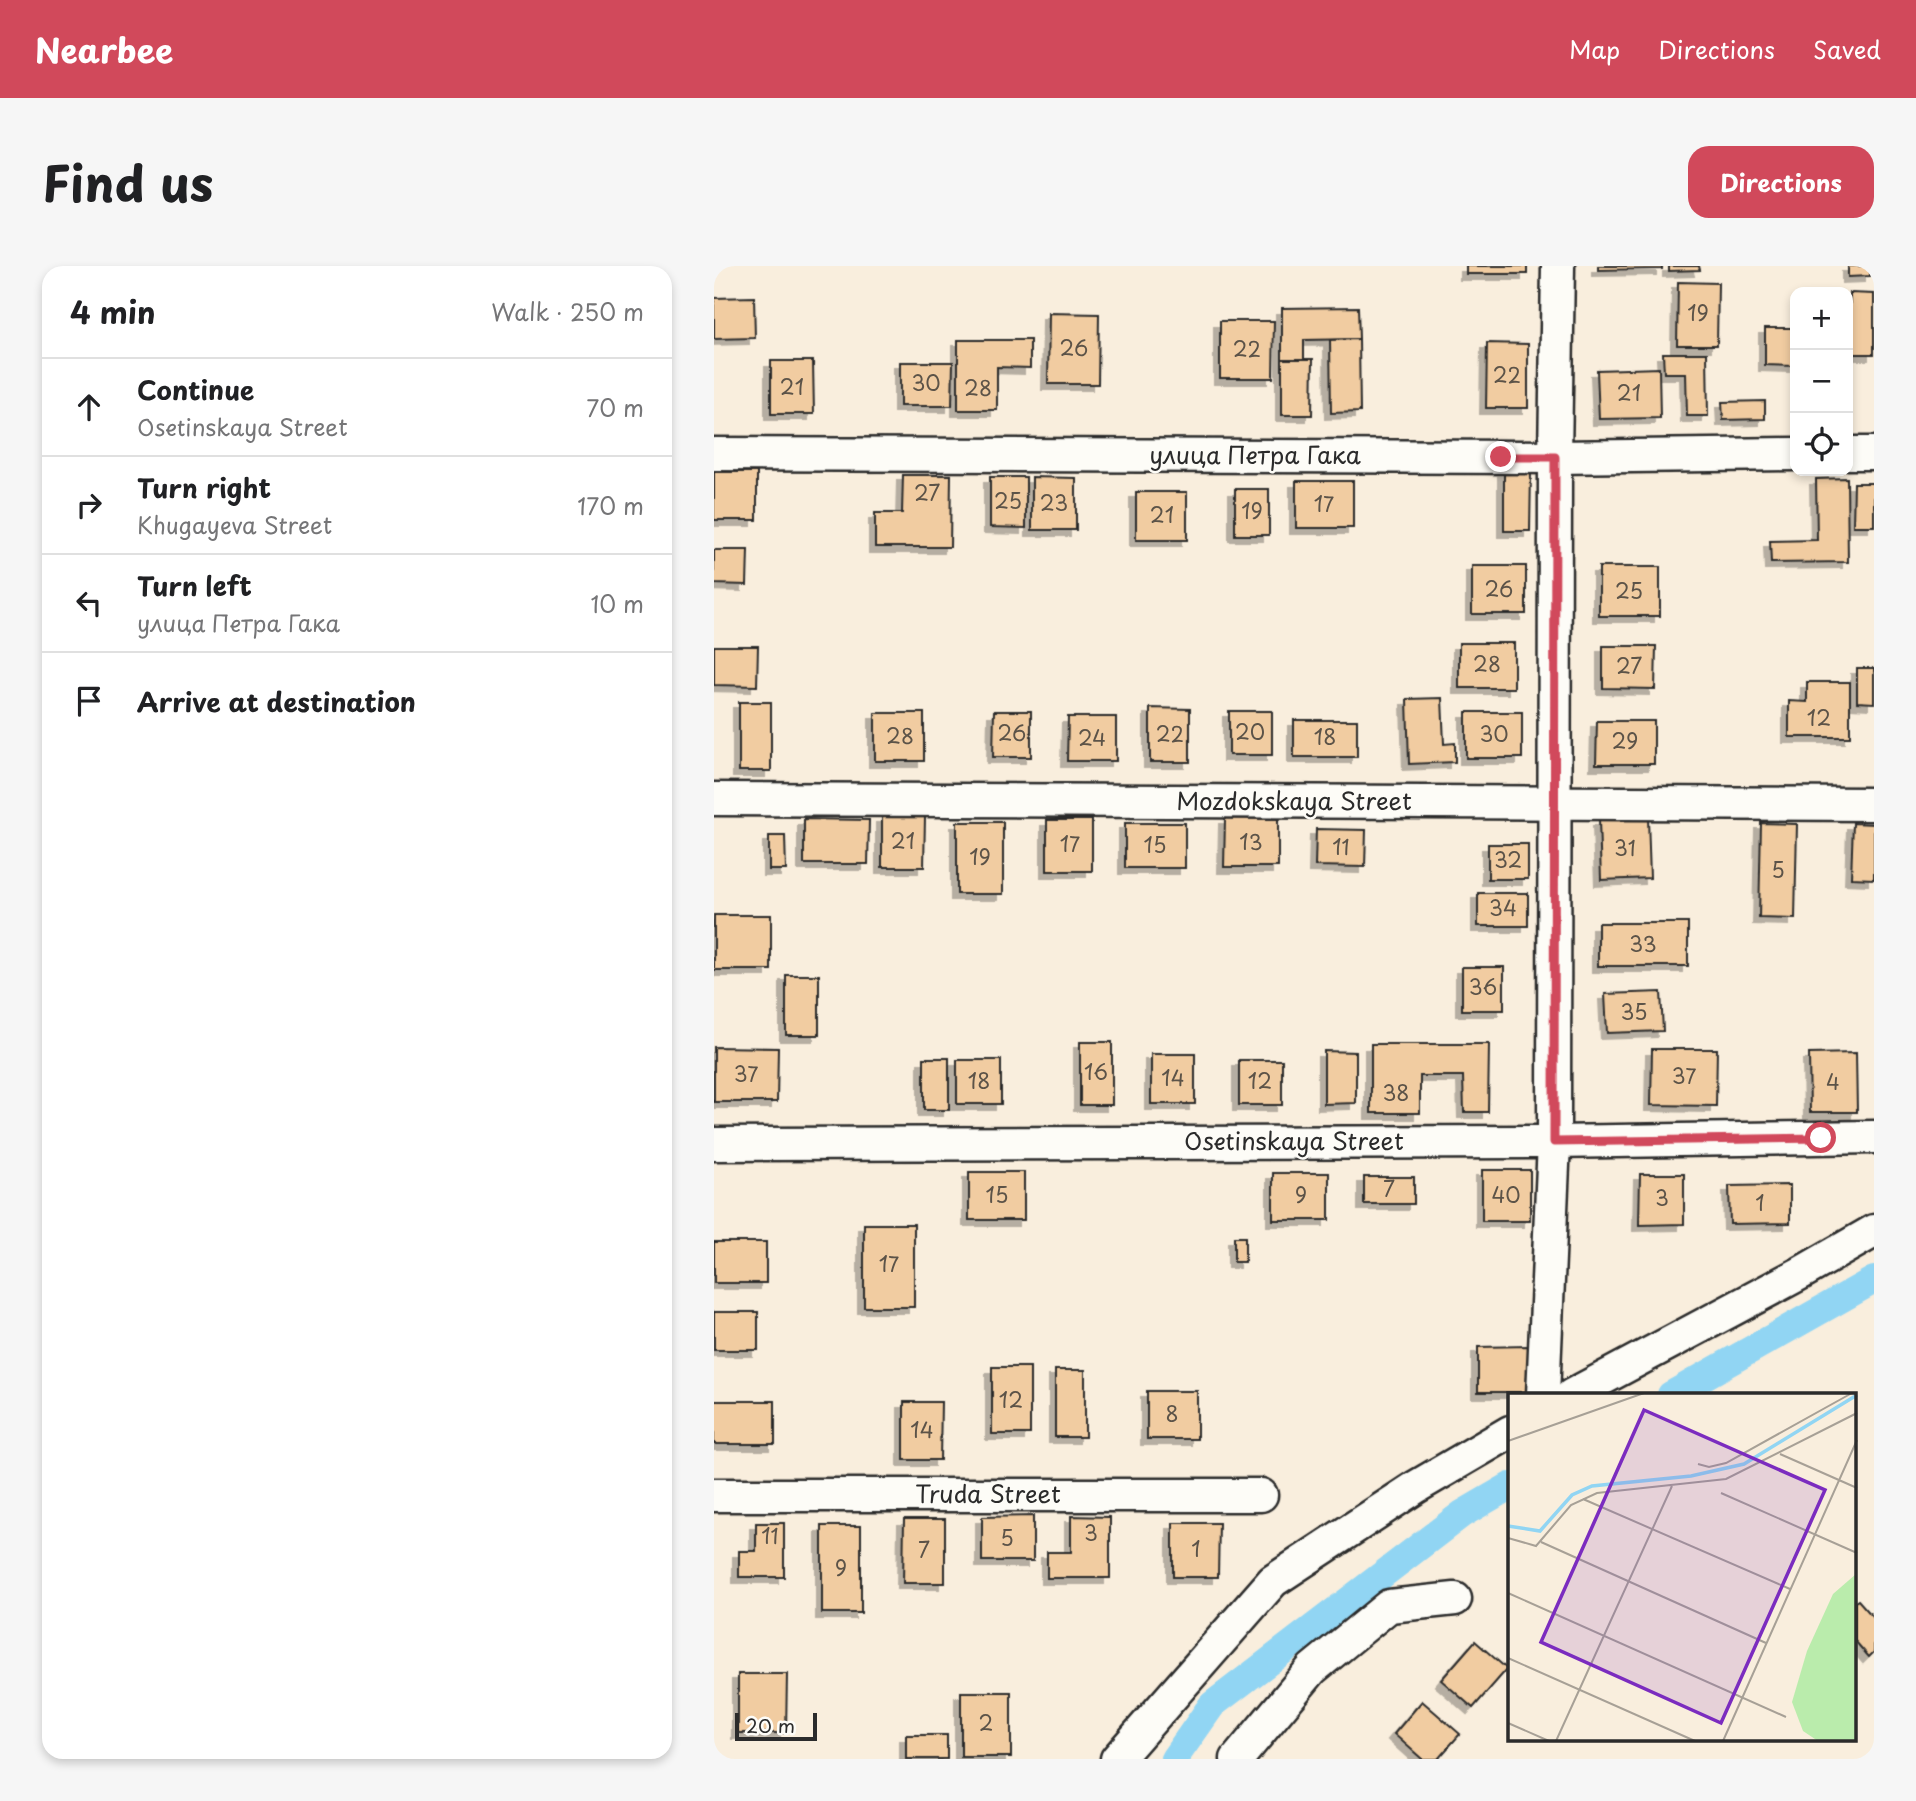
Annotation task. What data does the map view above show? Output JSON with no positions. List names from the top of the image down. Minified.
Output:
{"streets":{"street":["улица Петра Гака","Mozdokskaya Street","Osetinskaya Street","Truda Street"]},"house_numbers":["19","26","22","22","30","21","28","21","27","25","23","17","19","21","26","25","28","27","12","20","26","22","30","28","18","24","29","21","13","17","15","11","31","19","32","5","34","33","36","35","16","37","37","14","18","12","4","38","7","15","9","40","3","1","17","12","8","14","3","11","5","1","7","9","2"],"scale_bar":"20 m","page":{"header":"Nearbee","nav":["Map","Directions","Saved"],"title":"Find us","buttons":"Directions","heading":["4 min","Walk · 250 m"],"map_buttons":["+","−"],"list":[["Continue","Osetinskaya Street","70 m"],["Turn right","Khugayeva Street","170 m"],["Turn left","улица Петра Гака","10 m"],"Arrive at destination"],"scale":"20 m"}}
